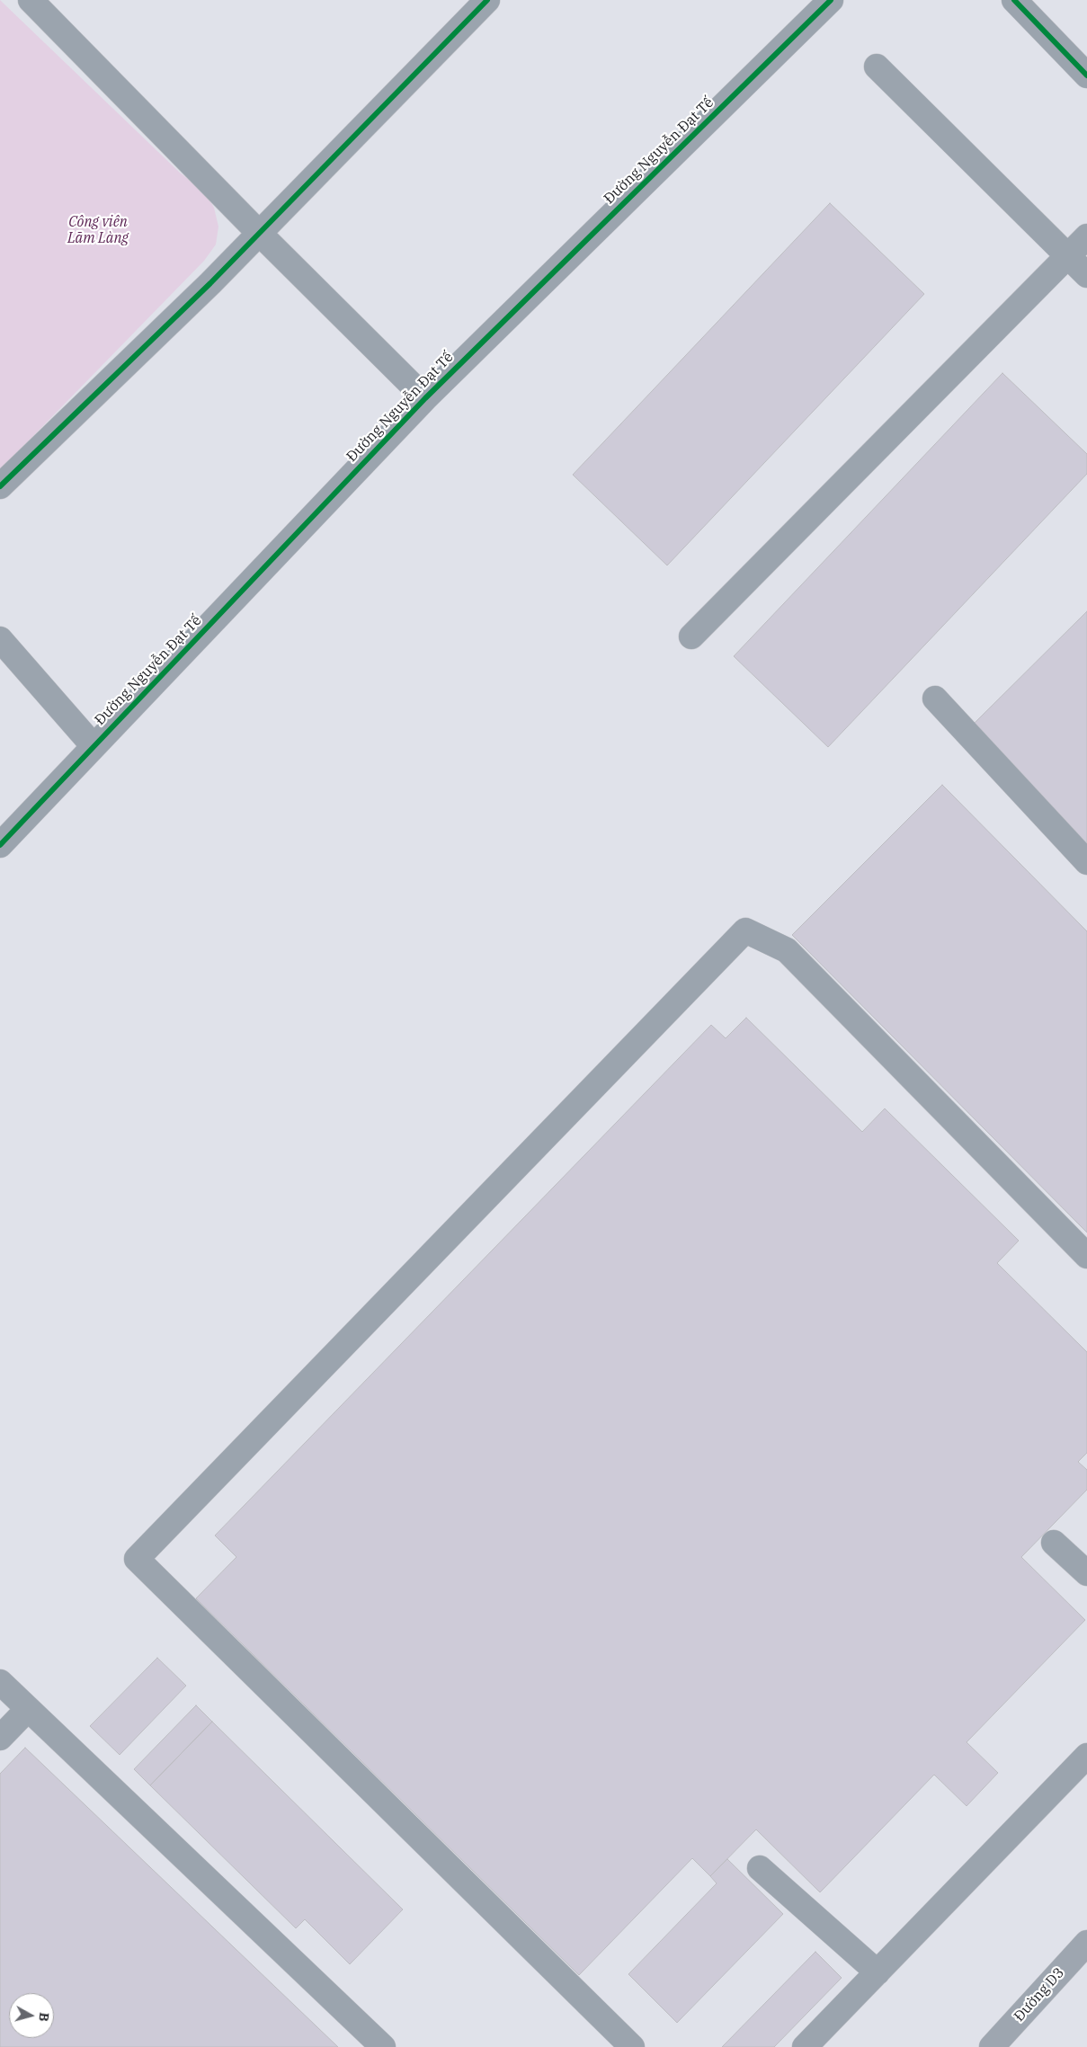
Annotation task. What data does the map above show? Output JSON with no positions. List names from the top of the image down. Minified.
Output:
{"streets":{"main road":["Đường D3"],"street":["Đường Nguyễn Đạt Tế"]},"parks":["Công viên Lãm Làng"],"north":"right"}
